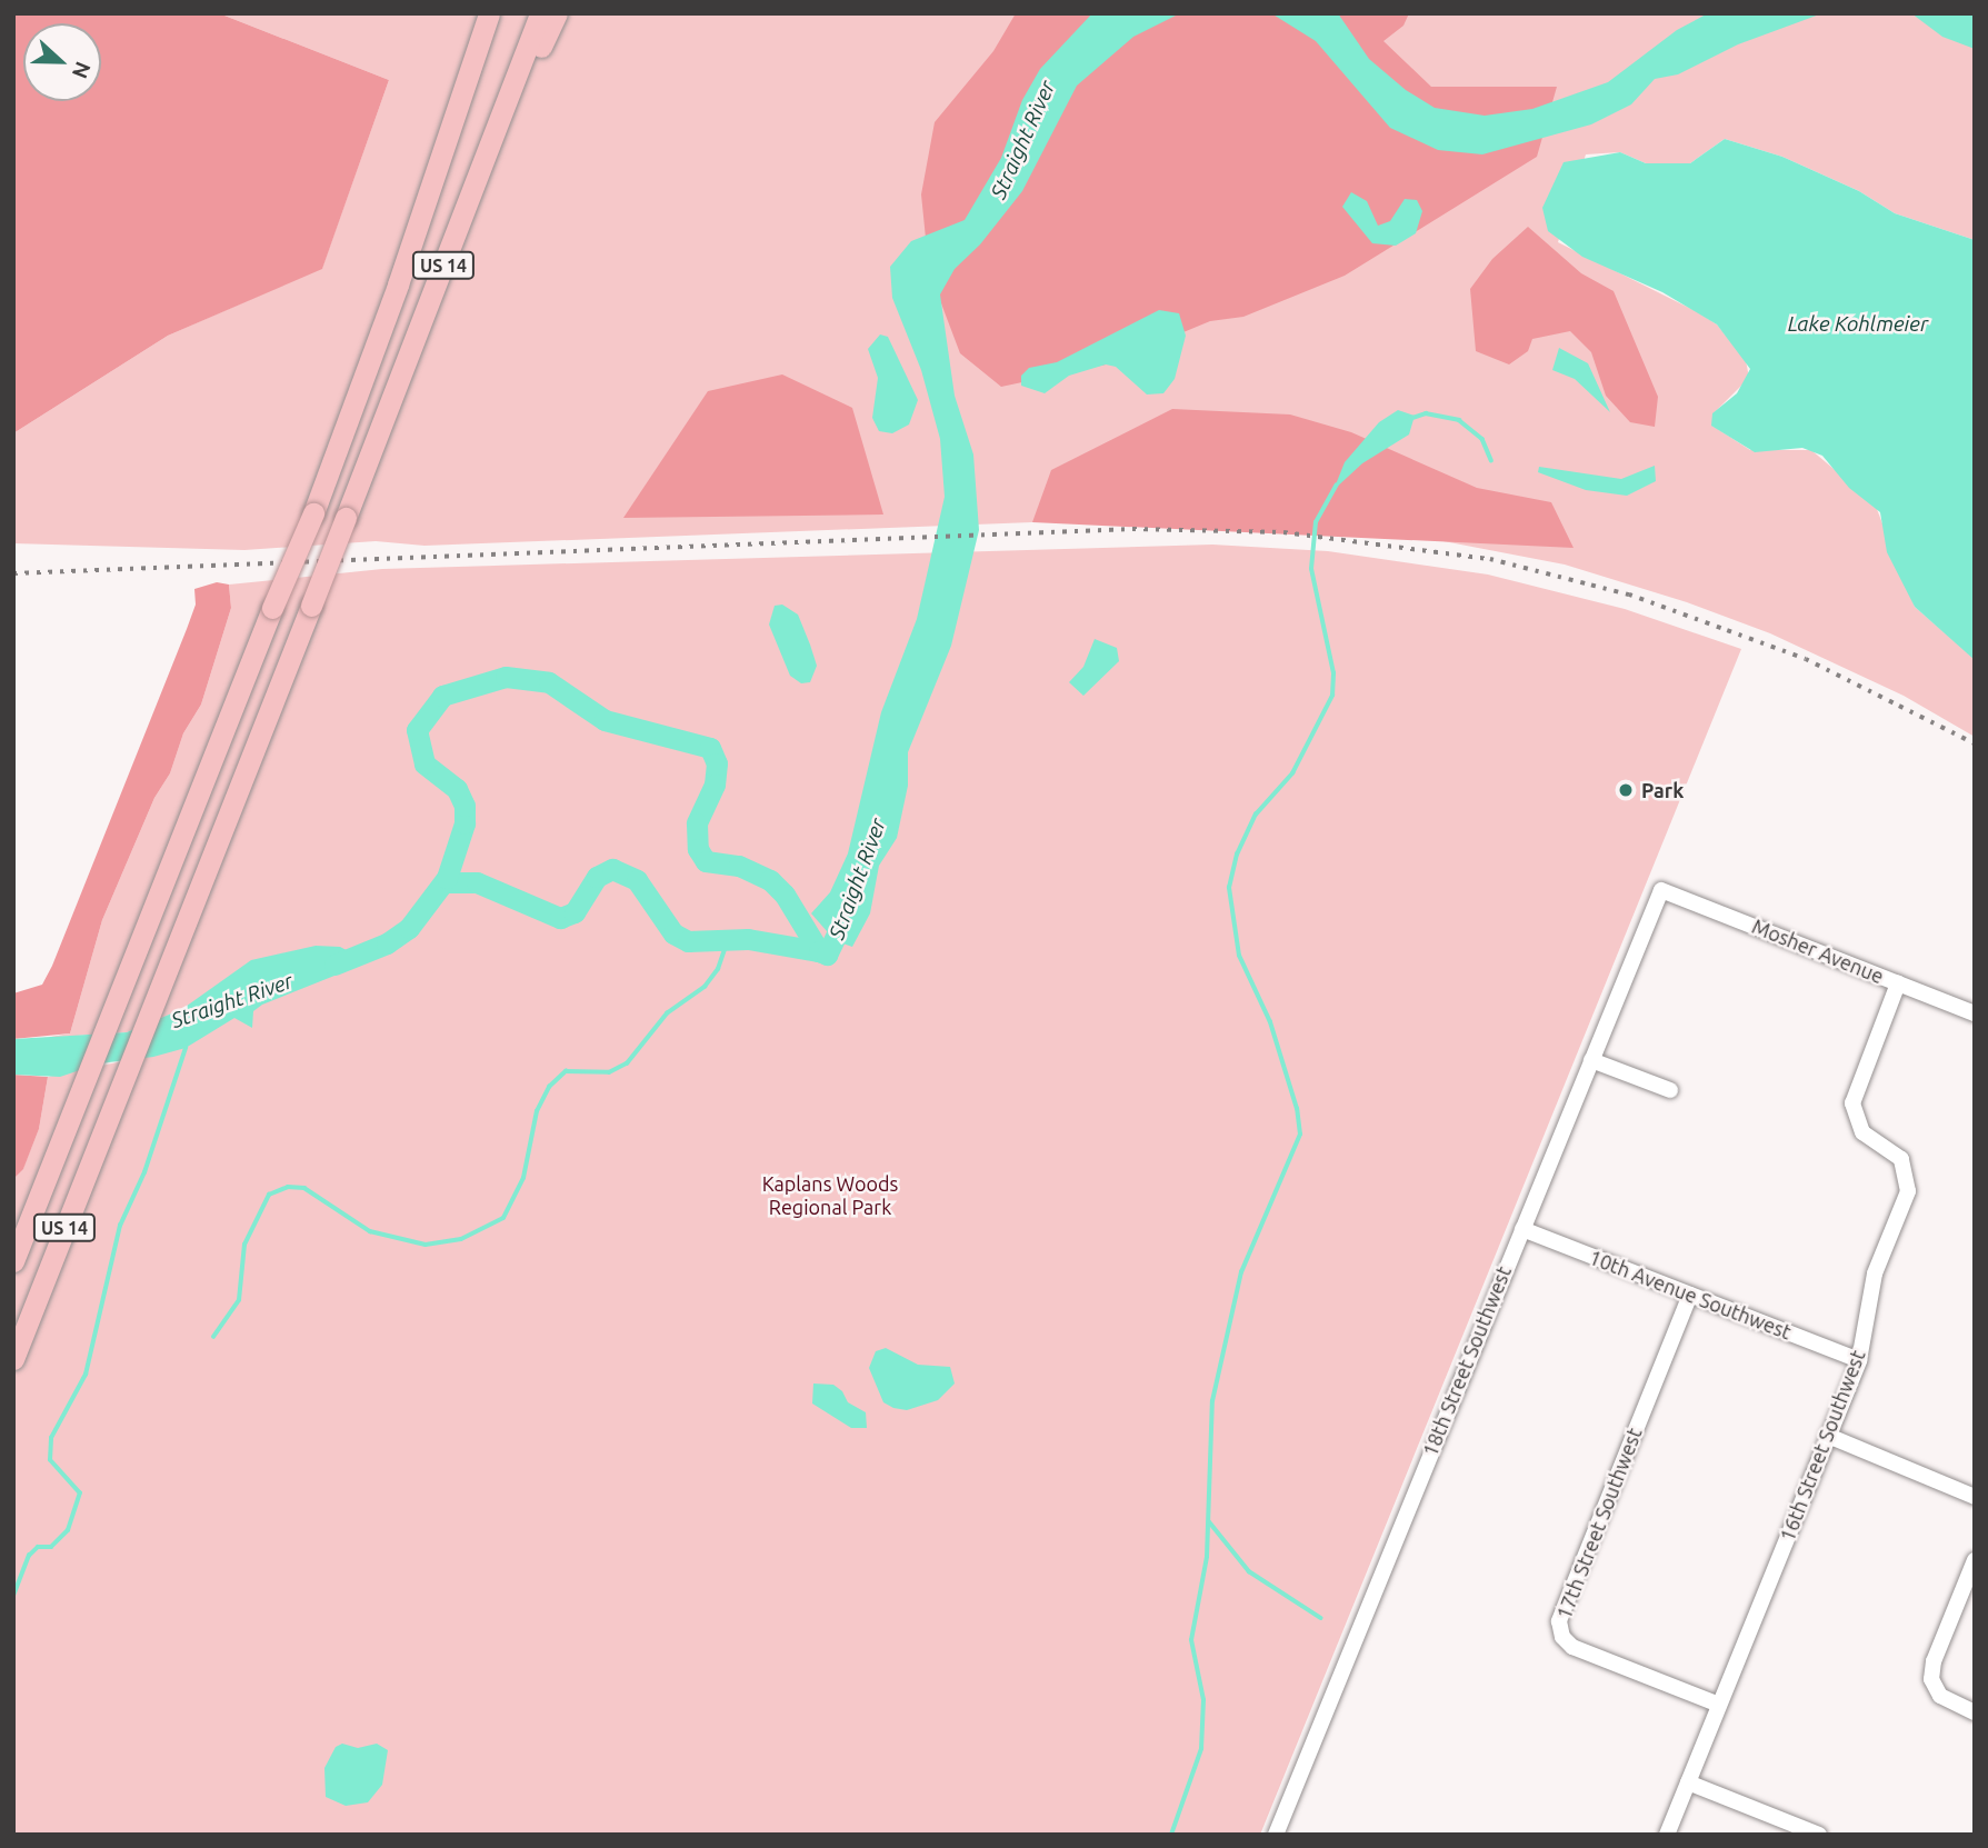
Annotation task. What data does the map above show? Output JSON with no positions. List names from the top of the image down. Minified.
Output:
{"streets":{"highway":["US 14"],"street":["Mosher Avenue","10th Avenue Southwest","18th Street Southwest","16th Street Southwest","17th Street Southwest"]},"crossings":[["Mosher Avenue","18th Street Southwest"],["Mosher Avenue","16th Street Southwest"],["10th Avenue Southwest","18th Street Southwest"],["10th Avenue Southwest","16th Street Southwest"],["10th Avenue Southwest","17th Street Southwest"],["16th Street Southwest","17th Street Southwest"]],"water":["Straight River","Lake Kohlmeier"],"parks":["Kaplans Woods Regional Park"],"places":["Park"],"north":"right"}
